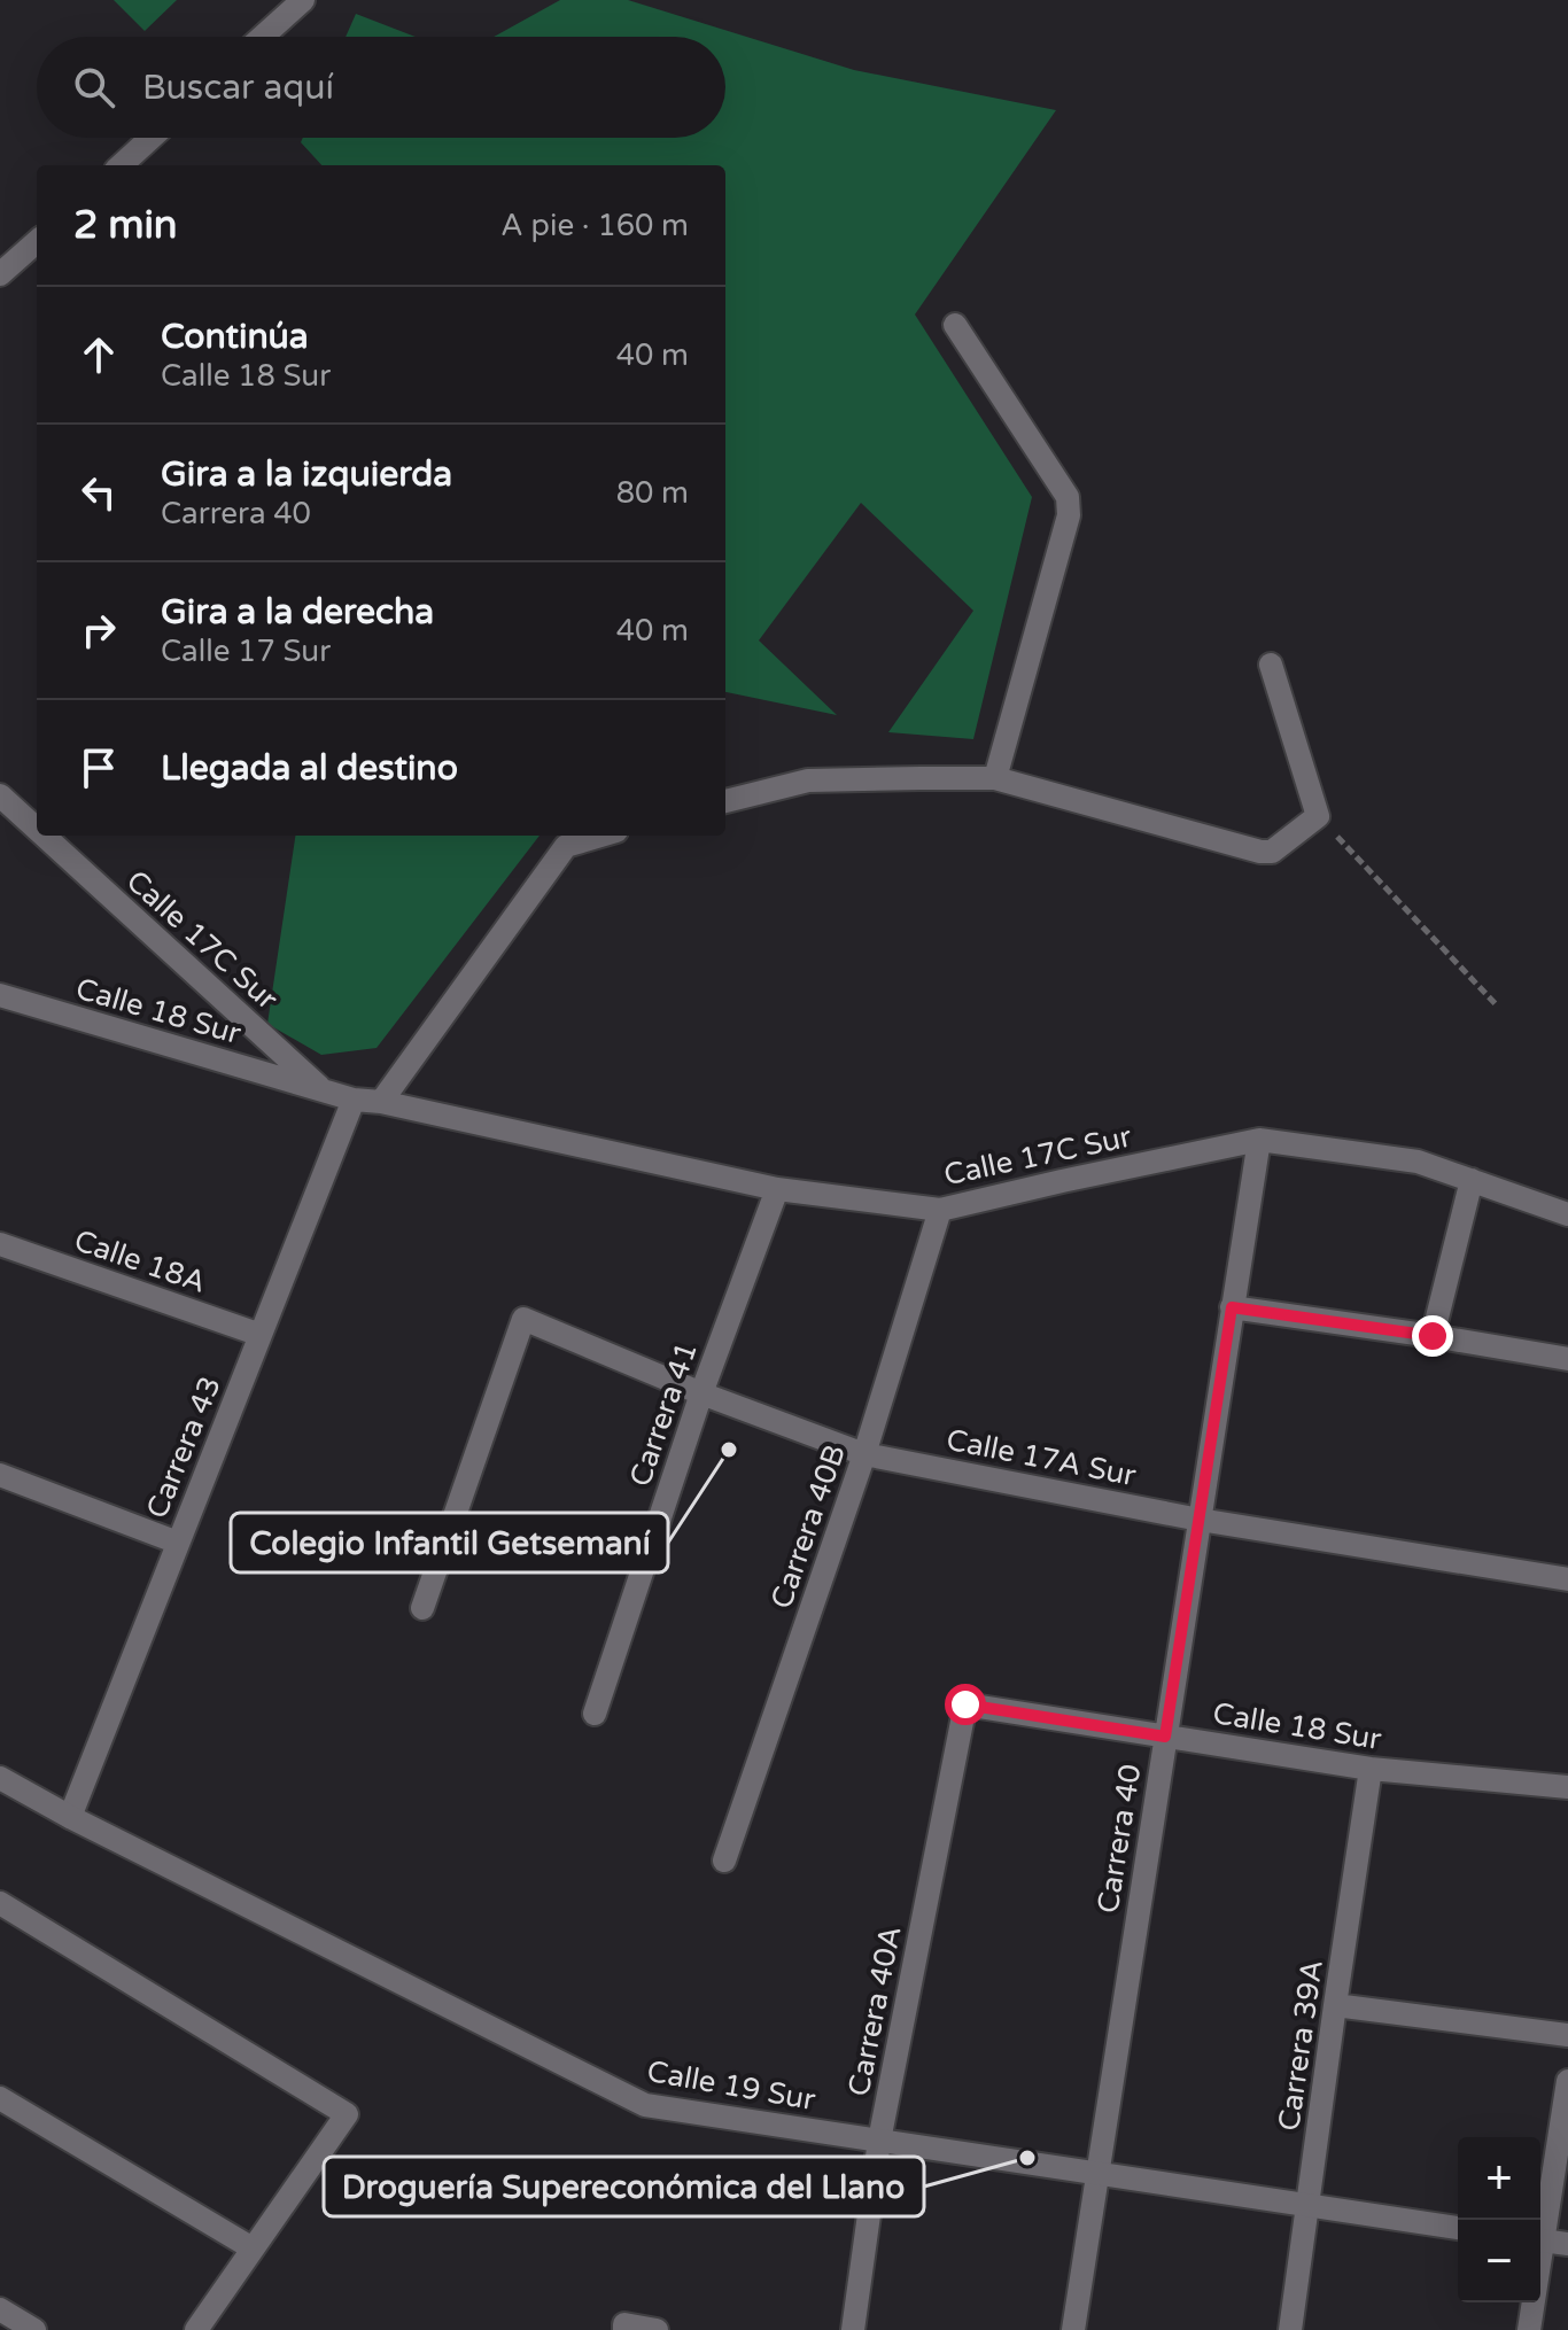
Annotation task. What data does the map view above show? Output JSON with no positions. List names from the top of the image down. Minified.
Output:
{"streets":{"street":["Calle 17C Sur","Calle 18 Sur","Calle 18A","Carrera 41","Carrera 43","Calle 17A Sur","Carrera 40B","Carrera 40","Carrera 40A","Carrera 39A","Calle 19 Sur"]},"crossings":[["Calle 17C Sur","Calle 18 Sur"],["Calle 17C Sur","Carrera 41"],["Calle 17C Sur","Carrera 43"],["Calle 17C Sur","Carrera 40B"],["Calle 17C Sur","Carrera 40"],["Calle 18 Sur","Carrera 43"],["Calle 18 Sur","Carrera 40"],["Calle 18 Sur","Carrera 40A"],["Calle 18 Sur","Carrera 39A"],["Calle 18A","Carrera 43"],["Carrera 41","Calle 17A Sur"],["Carrera 43","Calle 19 Sur"],["Calle 17A Sur","Carrera 40B"],["Calle 17A Sur","Carrera 40"],["Carrera 40","Calle 19 Sur"],["Carrera 40A","Calle 19 Sur"],["Carrera 39A","Calle 19 Sur"]],"places":["Colegio Infantil Getsemaní","Droguería Supereconómica del Llano"],"page":{"search":"Buscar aquí","heading":["2 min","A pie · 160 m"],"list":[["Continúa","Calle 18 Sur","40 m"],["Gira a la izquierda","Carrera 40","80 m"],["Gira a la derecha","Calle 17 Sur","40 m"],"Llegada al destino"],"map_buttons":["+","−"]}}
